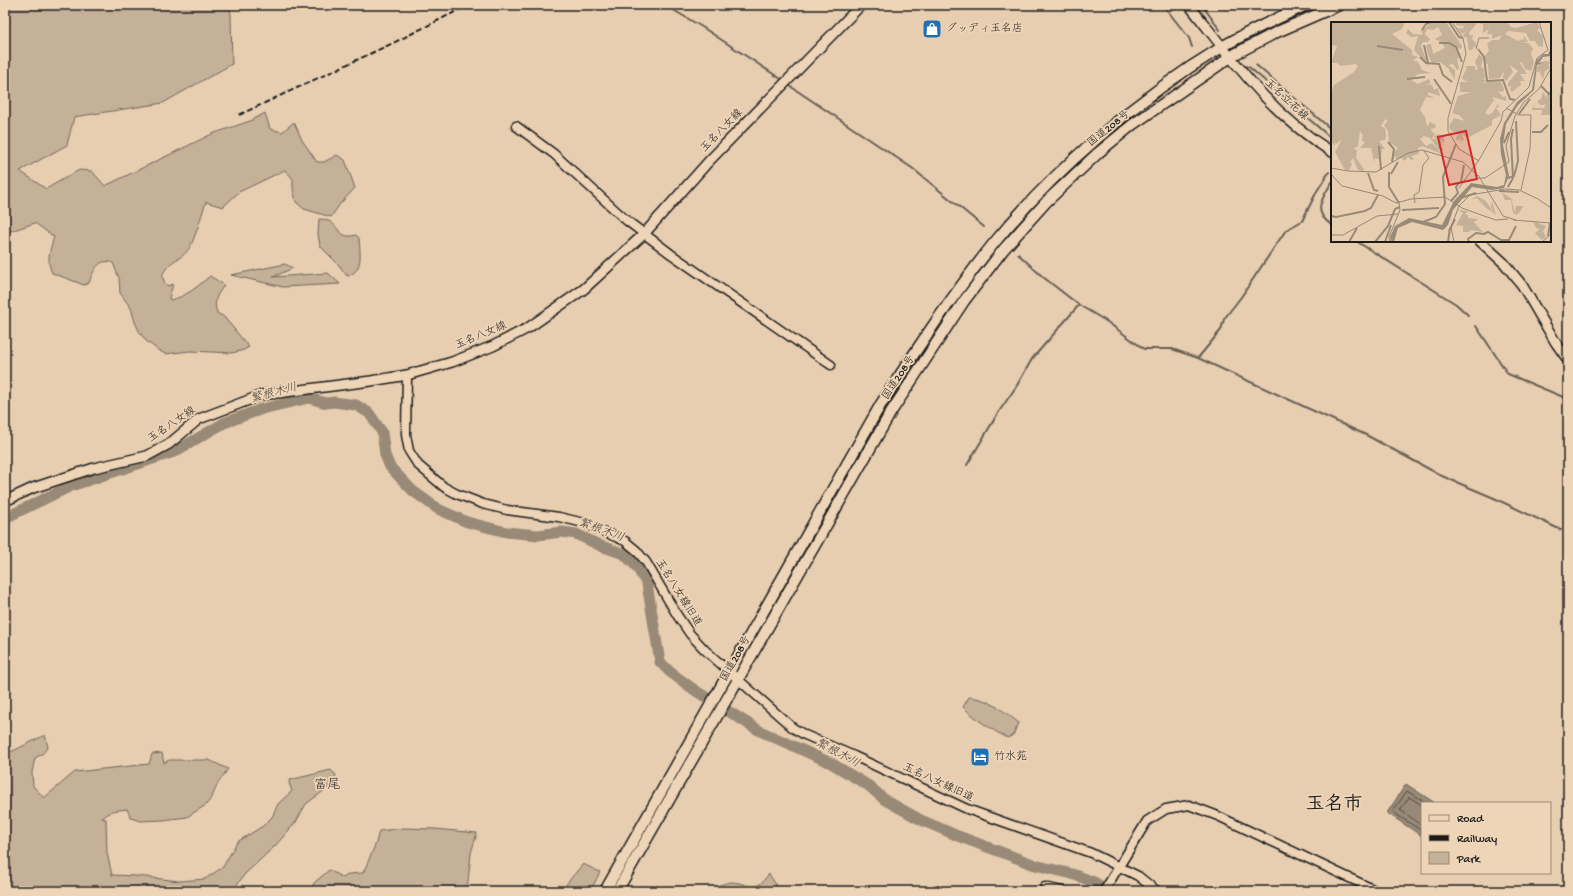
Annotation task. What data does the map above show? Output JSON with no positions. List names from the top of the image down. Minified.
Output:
{"streets":{"highway":["国道208号"],"main road":["玉名立花線","玉名八女線"],"street":["玉名八女線旧道"]},"crossings":[["玉名立花線","国道208号"],["国道208号","玉名八女線旧道"],["玉名八女線","玉名八女線旧道"]],"districts":["富尾","玉名市"],"water":["繁根木川"],"places":{"shop":["グッディ玉名店"],"hotel":["竹水苑"]},"legend":["Road","Railway","Park"]}
